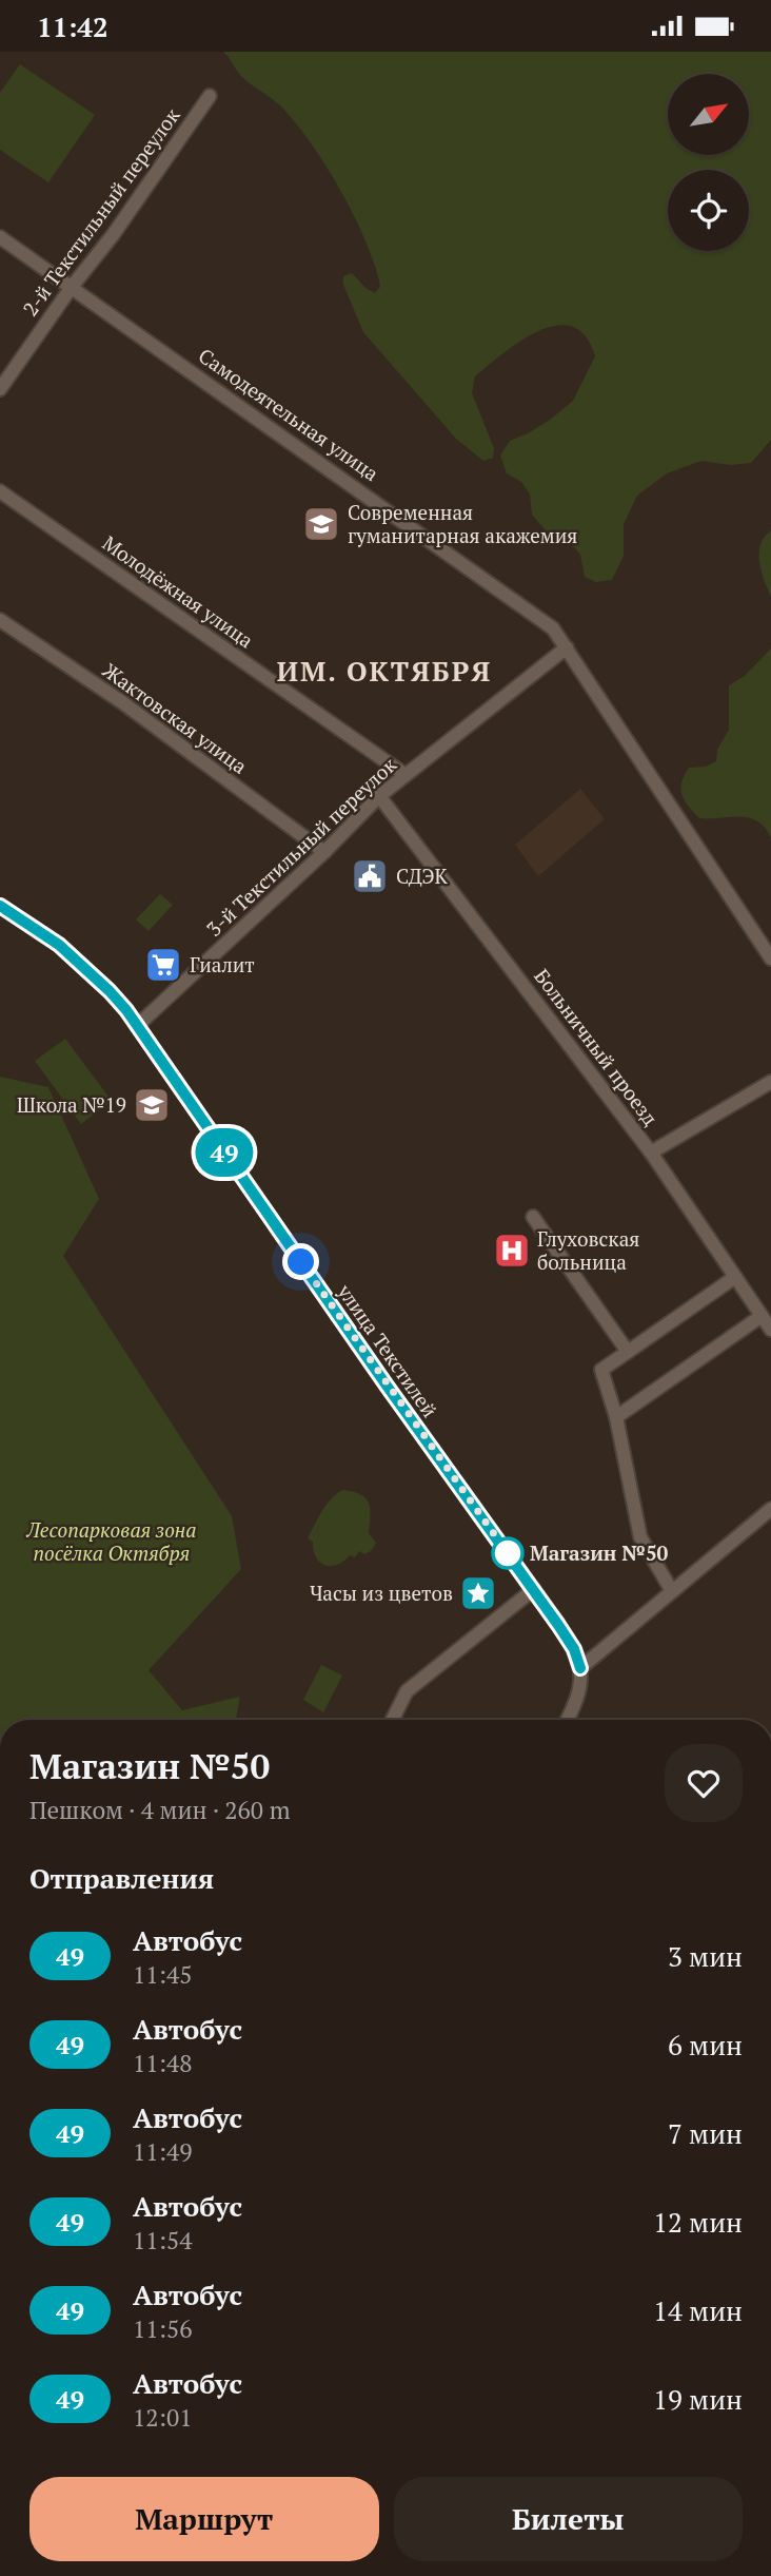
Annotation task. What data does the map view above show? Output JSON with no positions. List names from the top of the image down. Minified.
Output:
{"streets":{"street":["2-й Текстильный переулок","Самодеятельная улица","Молодёжная улица","Жактовская улица","3-й Текстильный переулок","Больничный проезд","улица Текстилей"]},"crossings":[["2-й Текстильный переулок","Самодеятельная улица"],["Самодеятельная улица","3-й Текстильный переулок"],["Молодёжная улица","3-й Текстильный переулок"],["Жактовская улица","3-й Текстильный переулок"],["3-й Текстильный переулок","Больничный проезд"],["3-й Текстильный переулок","улица Текстилей"]],"districts":["ИМ. ОКТЯБРЯ"],"parks":["Лесопарковая зона посёлка Октября"],"places":{"school or university":["Современная гуманитарная акажемия","Школа №19"],"public building":["СДЭК"],"supermarket":["Гиалит"],"hospital":["Глуховская больница"],"other":["Магазин №50"],"place":["Часы из цветов"]},"lines":["bus line 49"],"north":"top right","page":{"status":"11:42","on_map":"49","heading":[["Магазин №50","Пешком · 4 мин · 260 m"],"Отправления"],"list":[{"mark":"49","name":"Автобус","note":"11:45","value":"3 мин"},{"mark":"49","name":"Автобус","note":"11:48","value":"6 мин"},{"mark":"49","name":"Автобус","note":"11:49","value":"7 мин"},{"mark":"49","name":"Автобус","note":"11:54","value":"12 мин"},{"mark":"49","name":"Автобус","note":"11:56","value":"14 мин"},{"mark":"49","name":"Автобус","note":"12:01","value":"19 мин"}],"buttons":["Маршрут","Билеты"]}}
